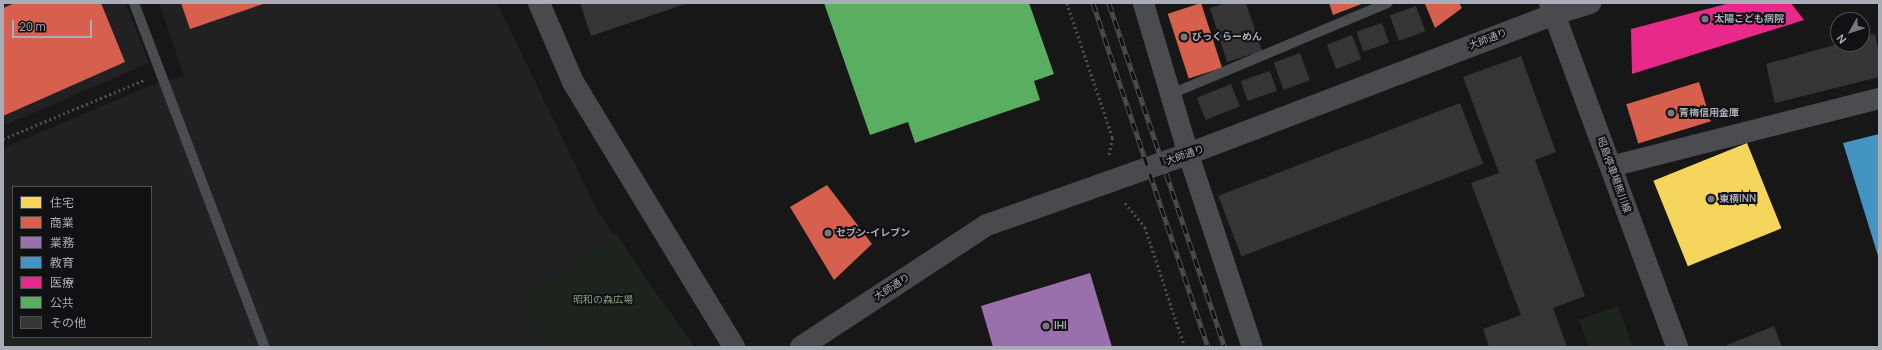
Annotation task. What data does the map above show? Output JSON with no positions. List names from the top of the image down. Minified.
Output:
{"streets":{"street":["大師通り","昭島停車場熊川線"]},"crossings":[["大師通り","昭島停車場熊川線"]],"parks":["昭和の森広場"],"places":["太陽こども病院","びっくらーめん","青梅信用金庫","東横INN","セブン-イレブン","IHI"],"legend":["住宅","商業","業務","教育","医療","公共","その他"],"scale_bar":"20 m","north":"bottom left"}
